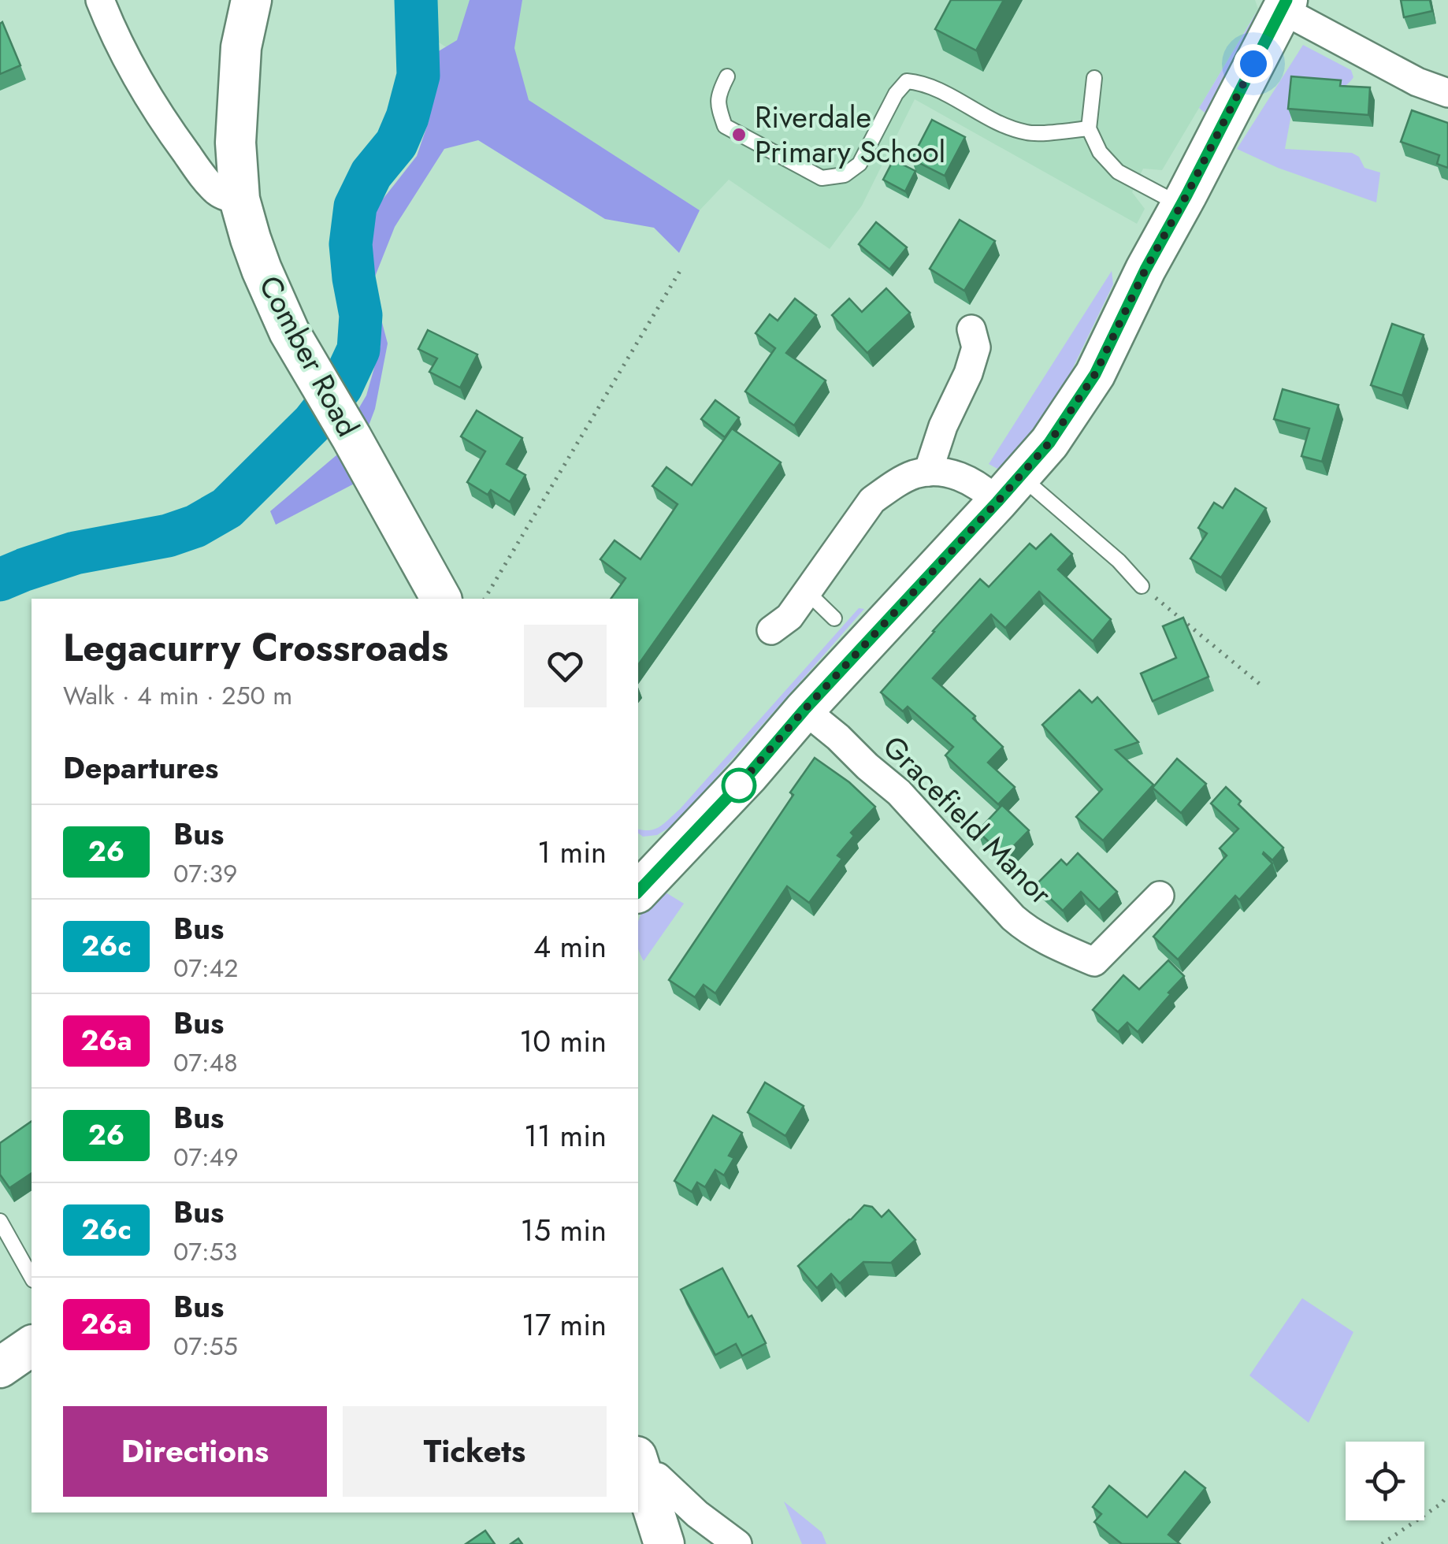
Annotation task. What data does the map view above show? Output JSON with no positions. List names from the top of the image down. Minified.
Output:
{"streets":{"street":["Comber Road","Gracefield Manor"]},"places":["Riverdale Primary School"],"lines":["bus line 26"],"page":{"heading":[["Legacurry Crossroads","Walk · 4 min · 250 m"],"Departures"],"list":[{"mark":"26","name":"Bus","note":"07:39","value":"1 min"},{"mark":"26c","name":"Bus","note":"07:42","value":"4 min"},{"mark":"26a","name":"Bus","note":"07:48","value":"10 min"},{"mark":"26","name":"Bus","note":"07:49","value":"11 min"},{"mark":"26c","name":"Bus","note":"07:53","value":"15 min"},{"mark":"26a","name":"Bus","note":"07:55","value":"17 min"}],"buttons":["Directions","Tickets"]}}
